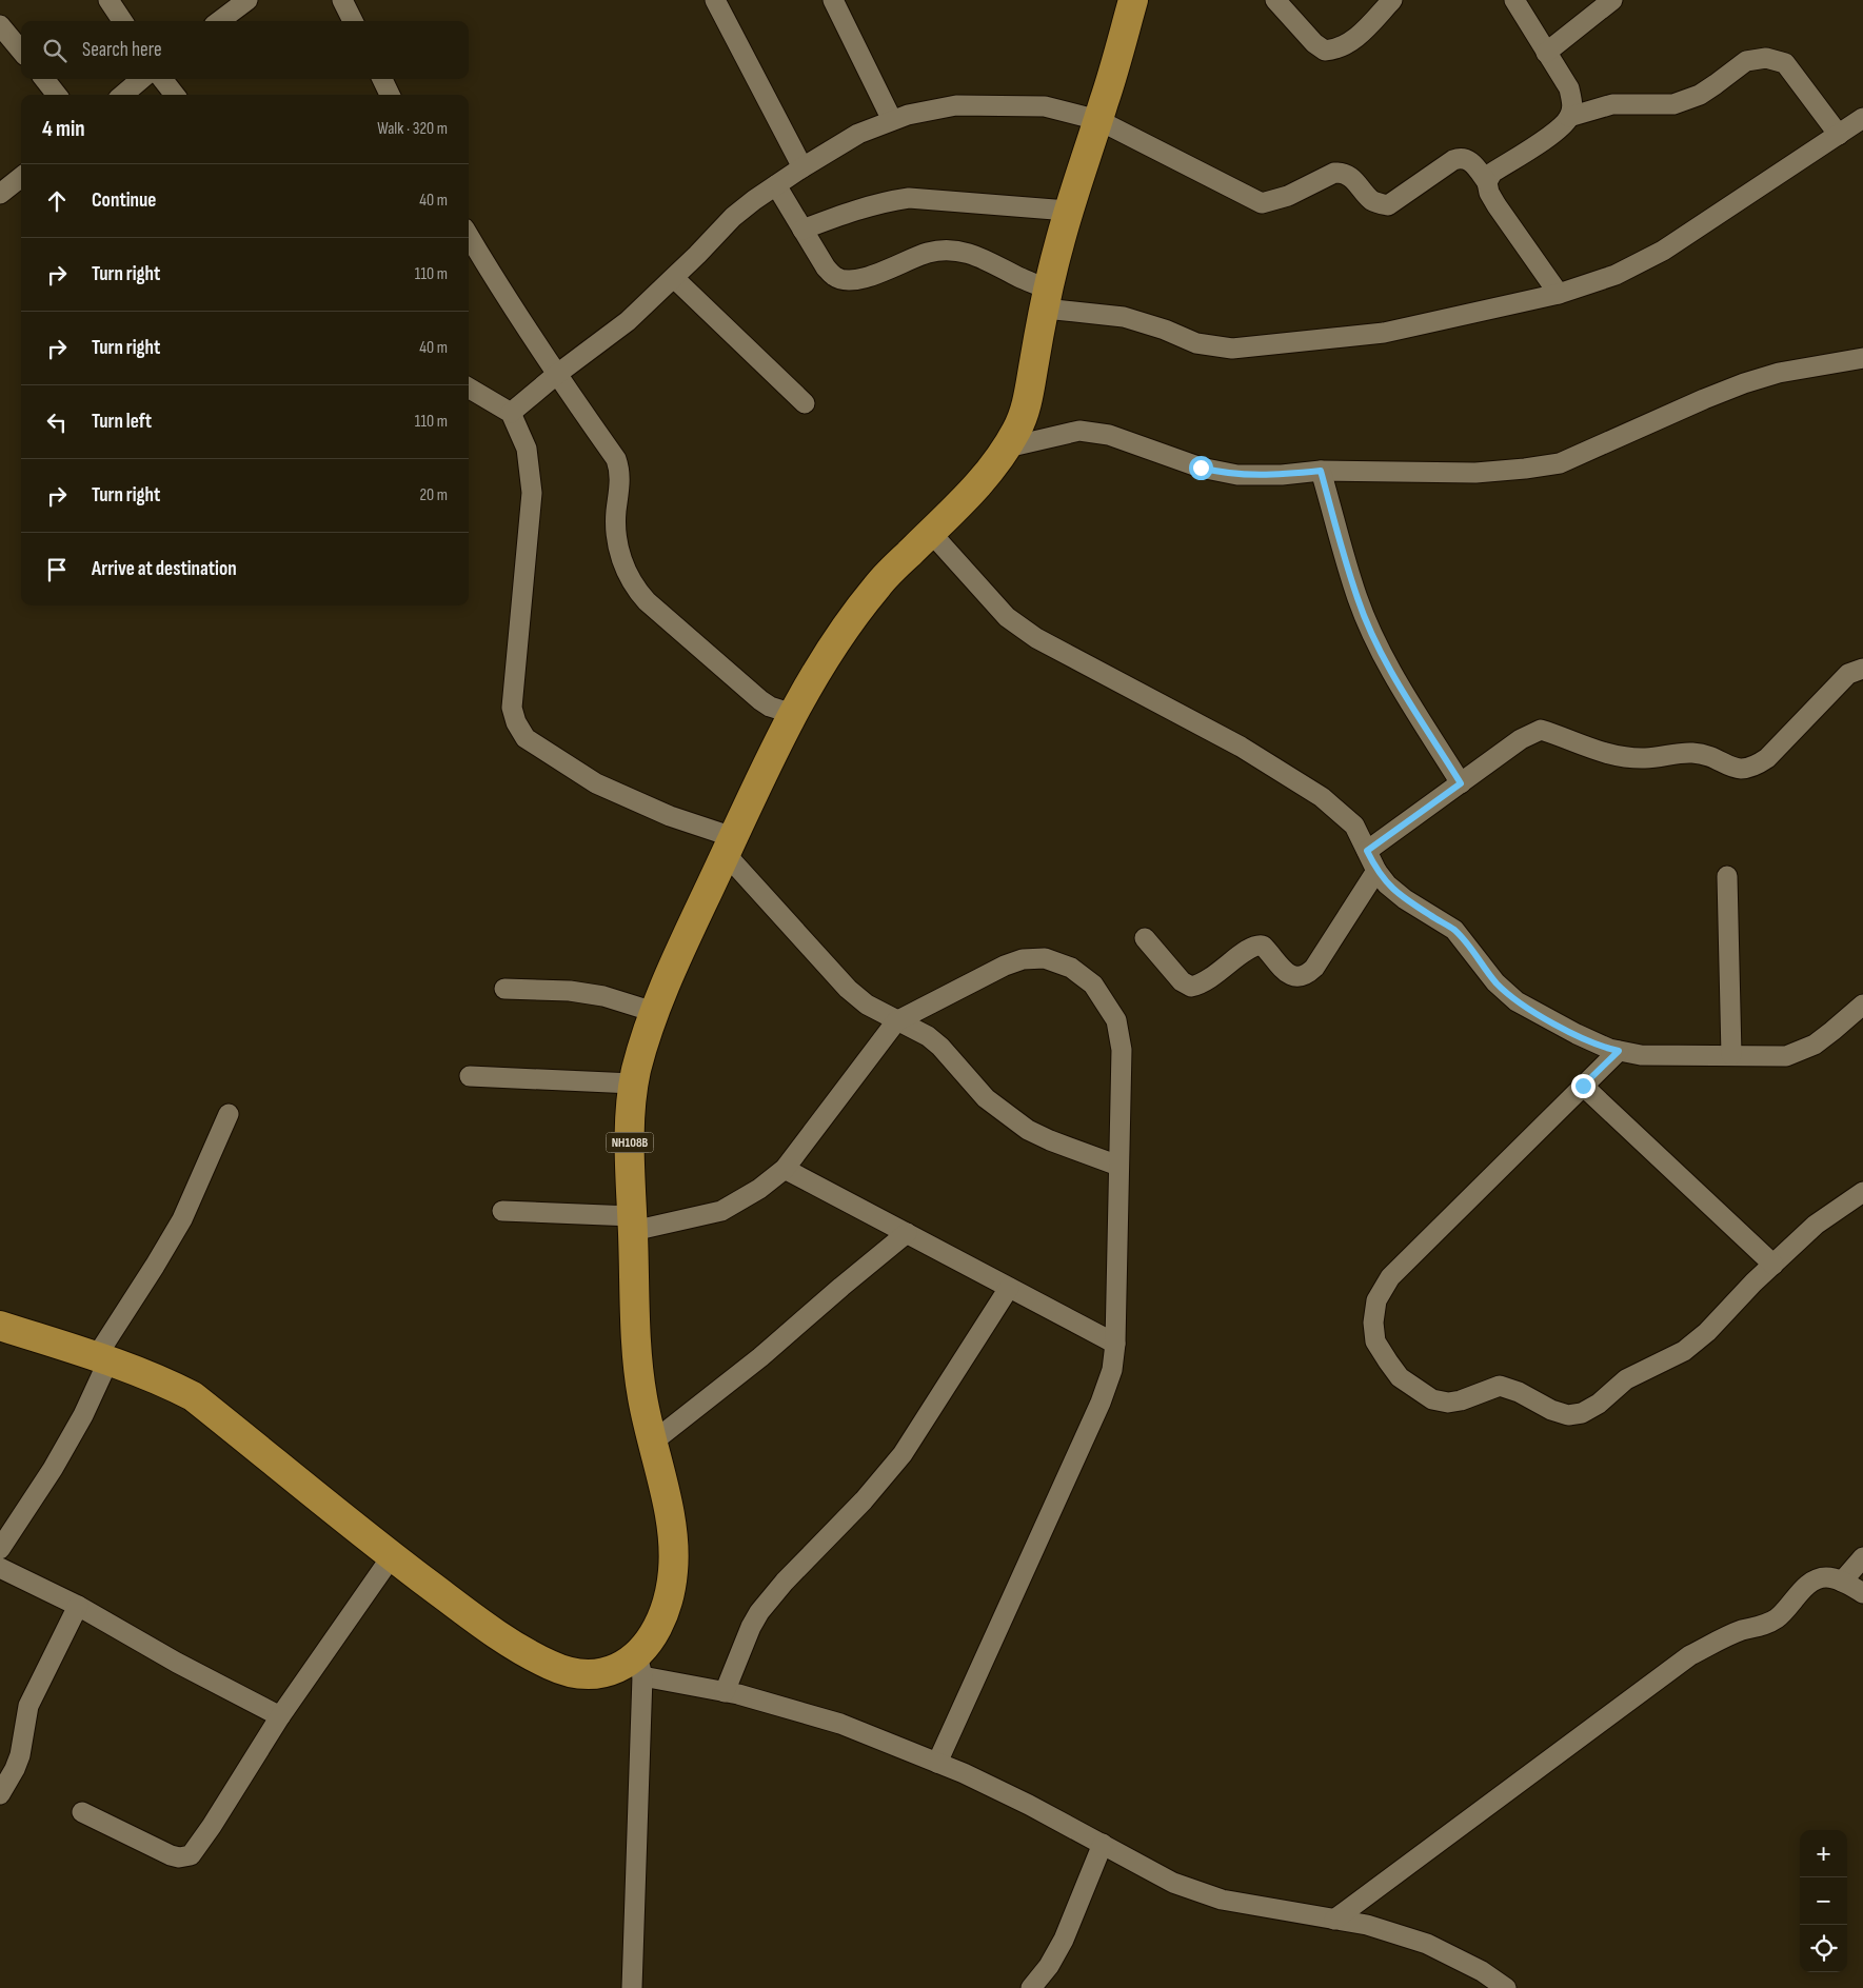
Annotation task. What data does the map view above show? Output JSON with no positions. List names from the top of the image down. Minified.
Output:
{"streets":{"highway":["NH108B"]},"page":{"search":"Search here","heading":["4 min","Walk · 320 m"],"list":[["Continue","40 m"],["Turn right","110 m"],["Turn right","40 m"],["Turn left","110 m"],["Turn right","20 m"],"Arrive at destination"],"map_buttons":["+","−"]}}
